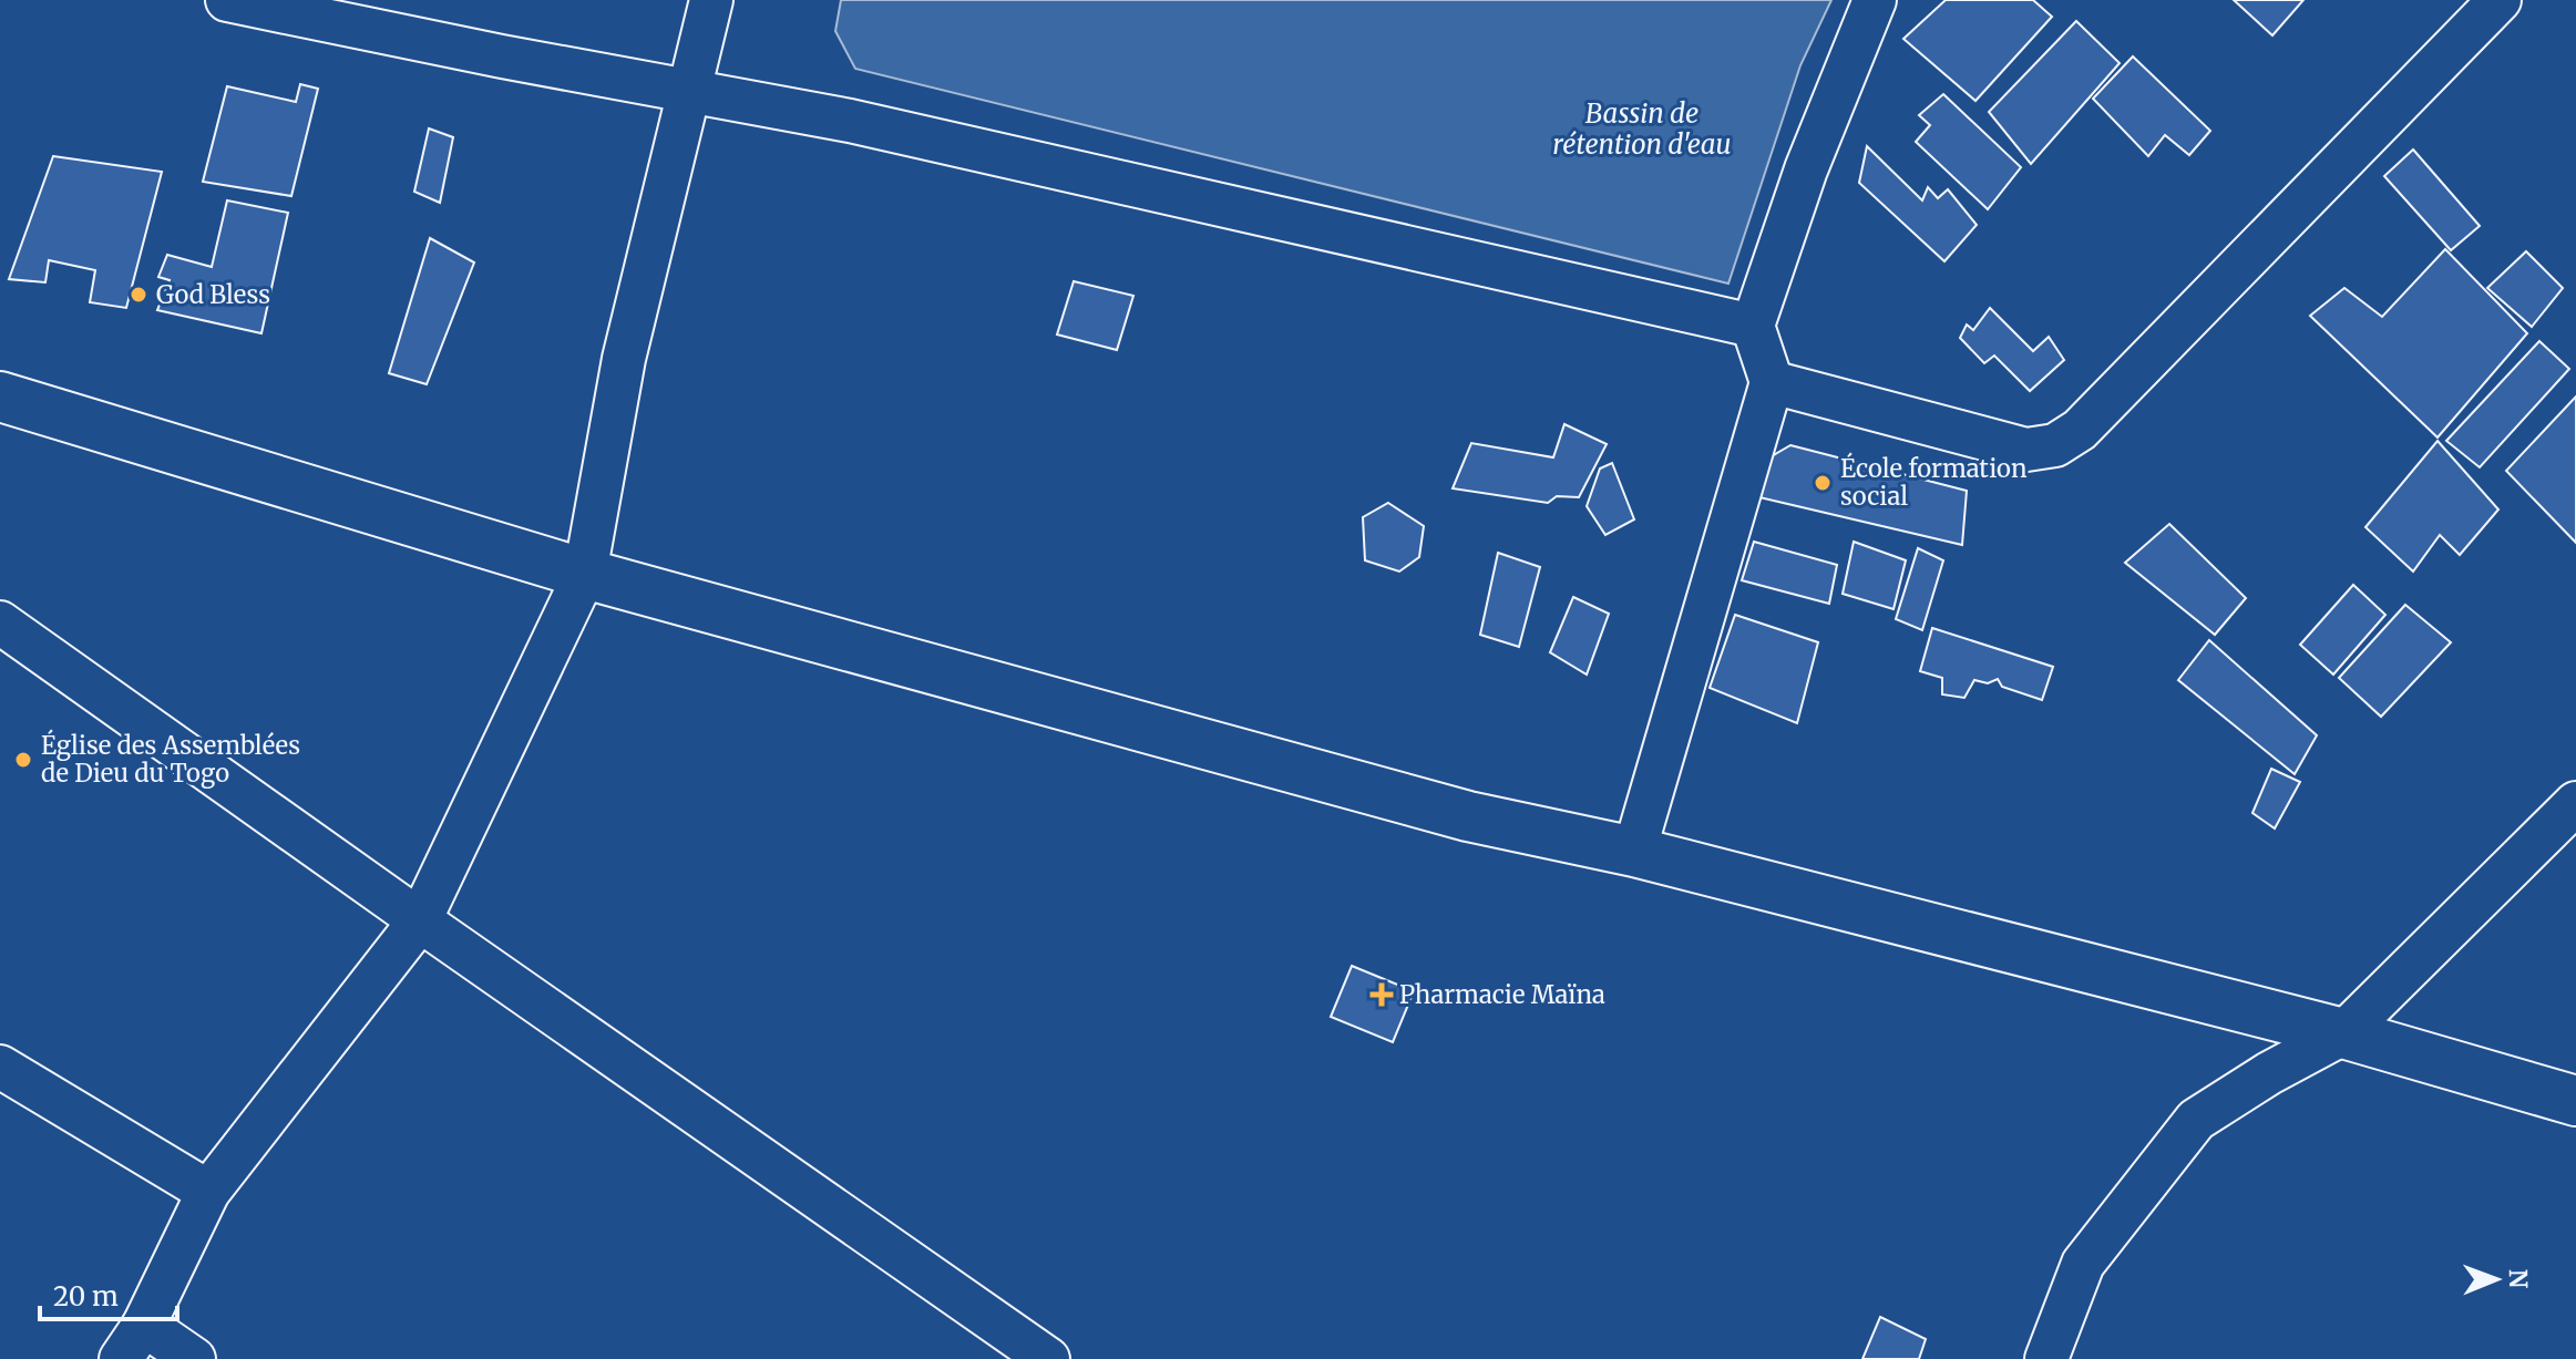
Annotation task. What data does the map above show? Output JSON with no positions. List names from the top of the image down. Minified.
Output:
{"water":["Bassin de rétention d'eau"],"places":{"other":["God Bless","École formation social","Église des Assemblées de Dieu du Togo"],"health":["Pharmacie Maïna"]},"scale_bar":"20 m","north":"right"}
